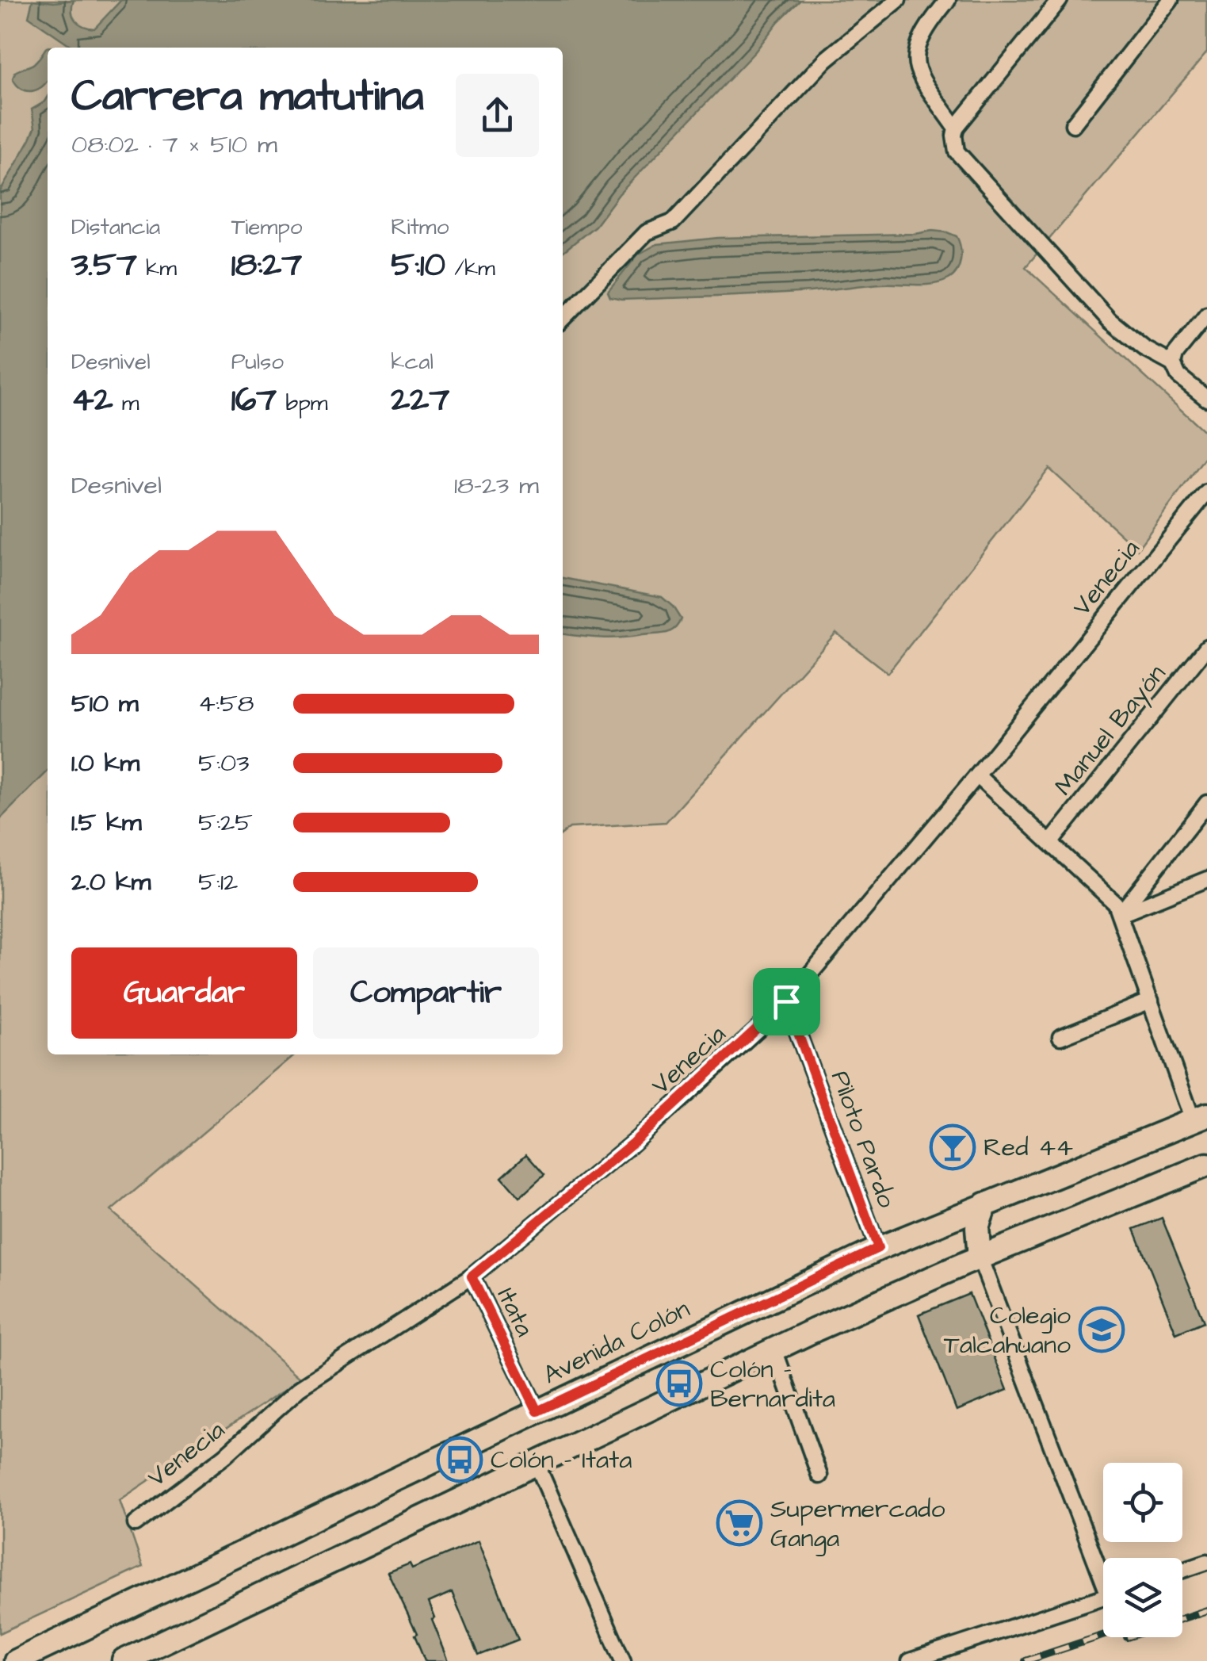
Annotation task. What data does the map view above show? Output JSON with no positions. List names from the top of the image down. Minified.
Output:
{"streets":{"main road":["Avenida Colón"],"street":["Venecia","Manuel Bayón","Piloto Pardo","Itata"]},"crossings":[["Venecia","Piloto Pardo"],["Venecia","Itata"],["Piloto Pardo","Avenida Colón"],["Itata","Avenida Colón"]],"places":{"bar":["Red 44"],"school or university":["Colegio Talcahuano"],"bus stop":["Colón - Bernardita","Colón - Itata"],"supermarket":["Supermercado Ganga"]},"page":{"heading":["Carrera matutina","08:02 · 7 × 510 m"],"stats":[["Distancia","3.57 km"],["Tiempo","18:27"],["Ritmo","5:10 /km"],["Desnivel","42 m"],["Pulso","167 bpm"],["kcal","227"]],"chart":["Desnivel","18–23 m"],"list":[{"name":"510 m","note":"4:58"},{"name":"1.0 km","note":"5:03"},{"name":"1.5 km","note":"5:25"},{"name":"2.0 km","note":"5:12"}],"buttons":["Guardar","Compartir"]}}
